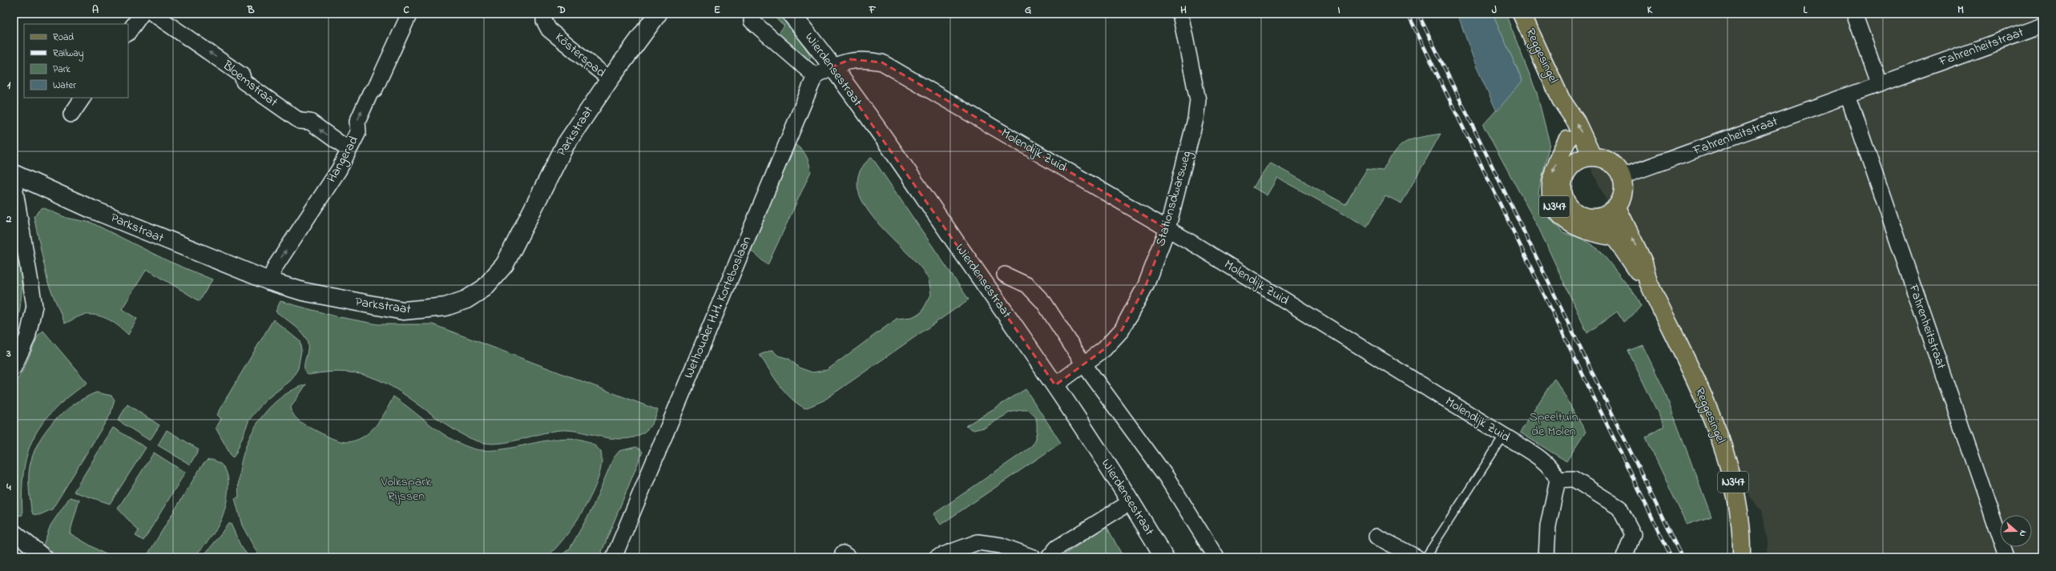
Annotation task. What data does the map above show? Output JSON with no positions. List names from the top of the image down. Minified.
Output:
{"streets":{"main road":["Reggesingel","Wierdensestraat","Parkstraat","N347"],"street":["Fahrenheitstraat","Kösterspad","Bloemstraat","Molendijk Zuid","Hangerad","Stationsdwarsweg","Wethouder H.H. Korteboslaan"]},"crossings":[["Fahrenheitstraat","Reggesingel"],["Fahrenheitstraat","N347"],["Kösterspad","Parkstraat"],["Reggesingel","N347"],["Wierdensestraat","Molendijk Zuid"],["Wierdensestraat","Stationsdwarsweg"],["Wierdensestraat","Wethouder H.H. Korteboslaan"],["Bloemstraat","Hangerad"],["Parkstraat","Hangerad"],["Molendijk Zuid","Stationsdwarsweg"]],"one_way":["Bloemstraat","Hangerad"],"parks":["Speeltuin de Molen","Volkspark Rijssen"],"legend":["Road","Railway","Park","Water"],"north":"right","grid":{"columns":["A","B","C","D","E","F","G","H","I","J","K","L","M"],"rows":["1","2","3","4"]}}
